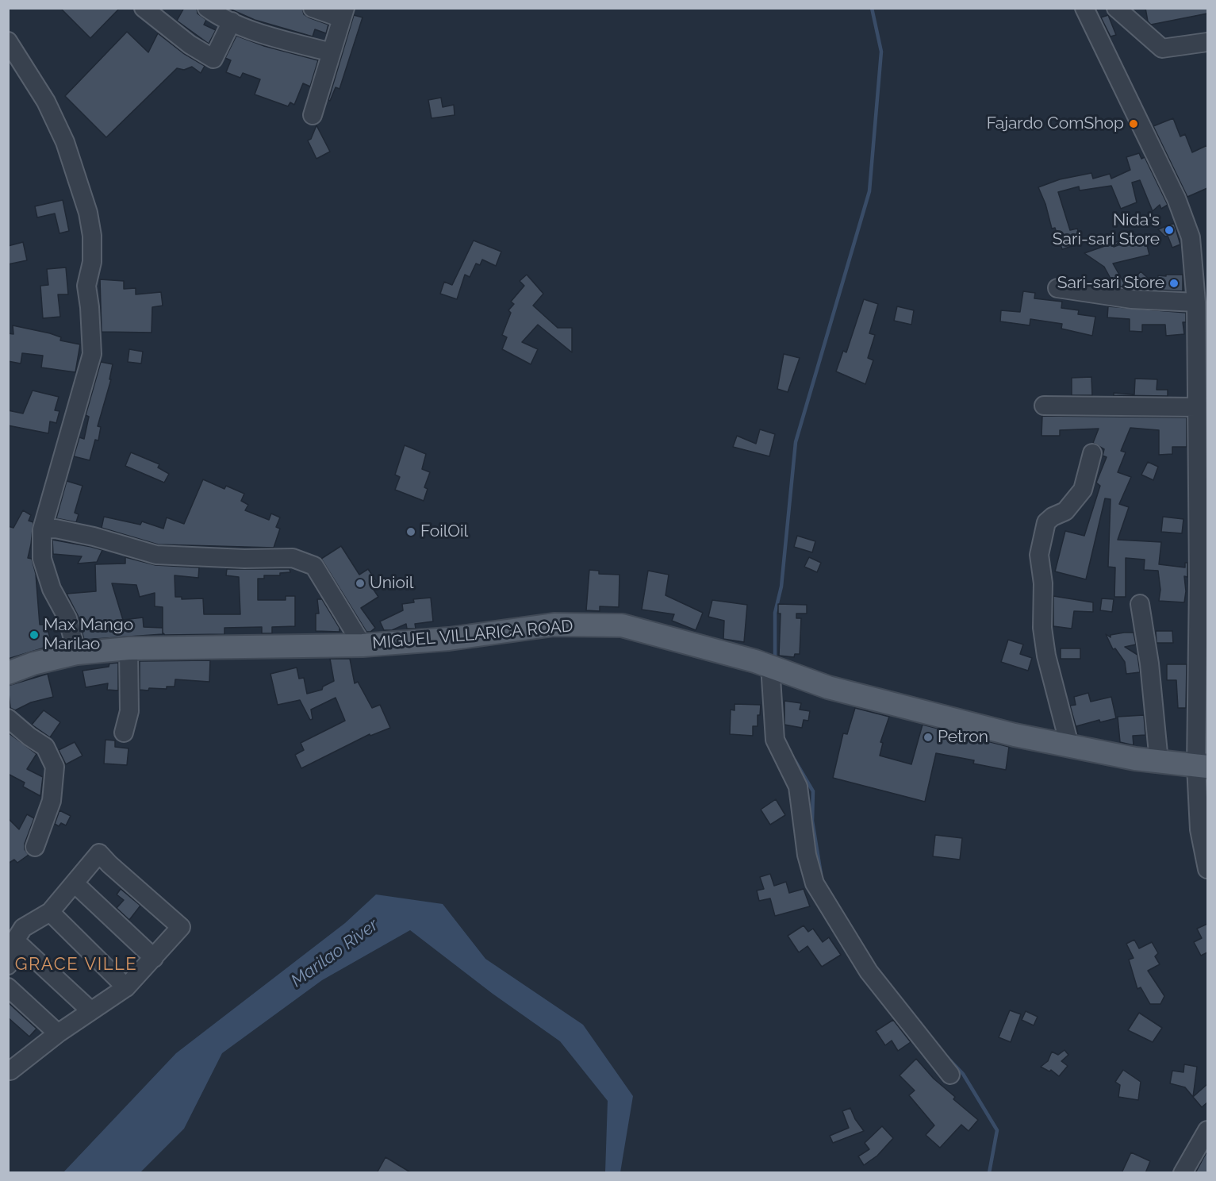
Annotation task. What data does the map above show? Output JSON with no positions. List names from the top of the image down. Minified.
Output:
{"streets":{"main road":["MIGUEL VILLARICA ROAD"]},"districts":["GRACE VILLE"],"water":["Marilao River"],"places":["Fajardo ComShop","Nida's Sari-sari Store","Sari-sari Store","FoilOil","Unioil","Max Mango Marilao","Petron"]}
